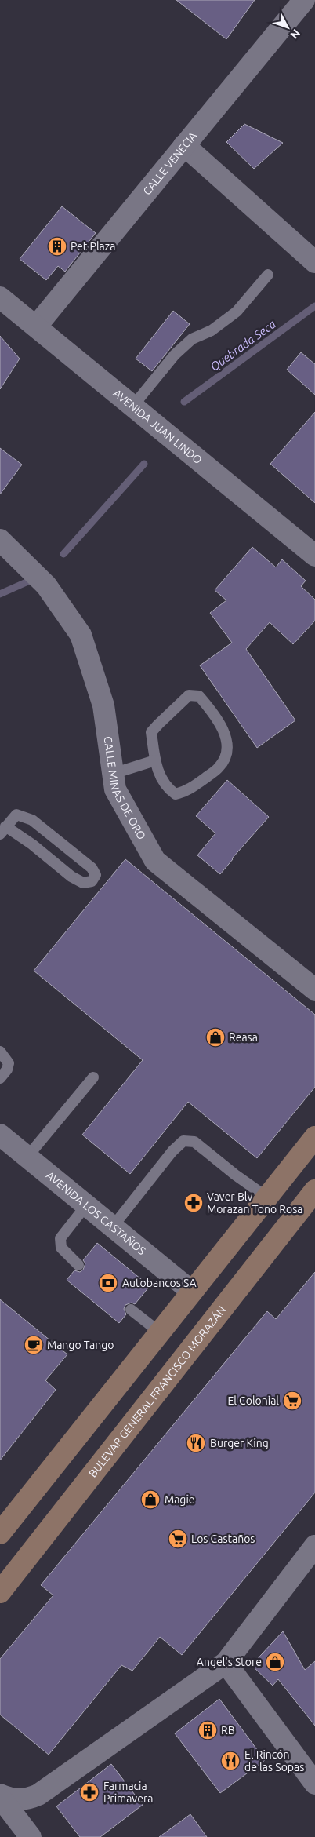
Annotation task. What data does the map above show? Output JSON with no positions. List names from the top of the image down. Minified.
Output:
{"streets":{"main road":["BULEVAR GENERAL FRANCISCO MORAZÁN"],"street":["CALLE VENECIA","AVENIDA JUAN LINDO","CALLE MINAS DE ORO","AVENIDA LOS CASTAÑOS"]},"crossings":[["CALLE VENECIA","AVENIDA JUAN LINDO"]],"water":["Quebrada Seca"],"places":{"building":["Pet Plaza","RB"],"shop":["Reasa","Magie","Angel's Store"],"pharmacy":["Vaver Blv Morazan Tono Rosa","Farmacia Primavera"],"bank":["Autobancos SA"],"cafe":["Mango Tango"],"supermarket":["El Colonial","Los Castaños"],"restaurant":["Burger King","El Rincón de las Sopas"]},"north":"bottom right"}
